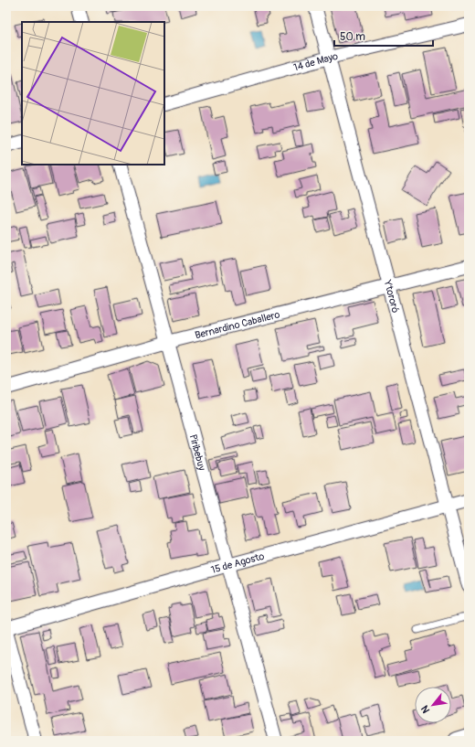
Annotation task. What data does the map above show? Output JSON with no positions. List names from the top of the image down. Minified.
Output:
{"streets":{"street":["14 de Mayo","Ytororó","Bernardino Caballero","Piribebuy","15 de Agosto"]},"crossings":[["14 de Mayo","Ytororó"],["Ytororó","Bernardino Caballero"],["Ytororó","15 de Agosto"],["Bernardino Caballero","Piribebuy"],["Piribebuy","15 de Agosto"]],"scale_bar":"50 m","north":"bottom left"}
